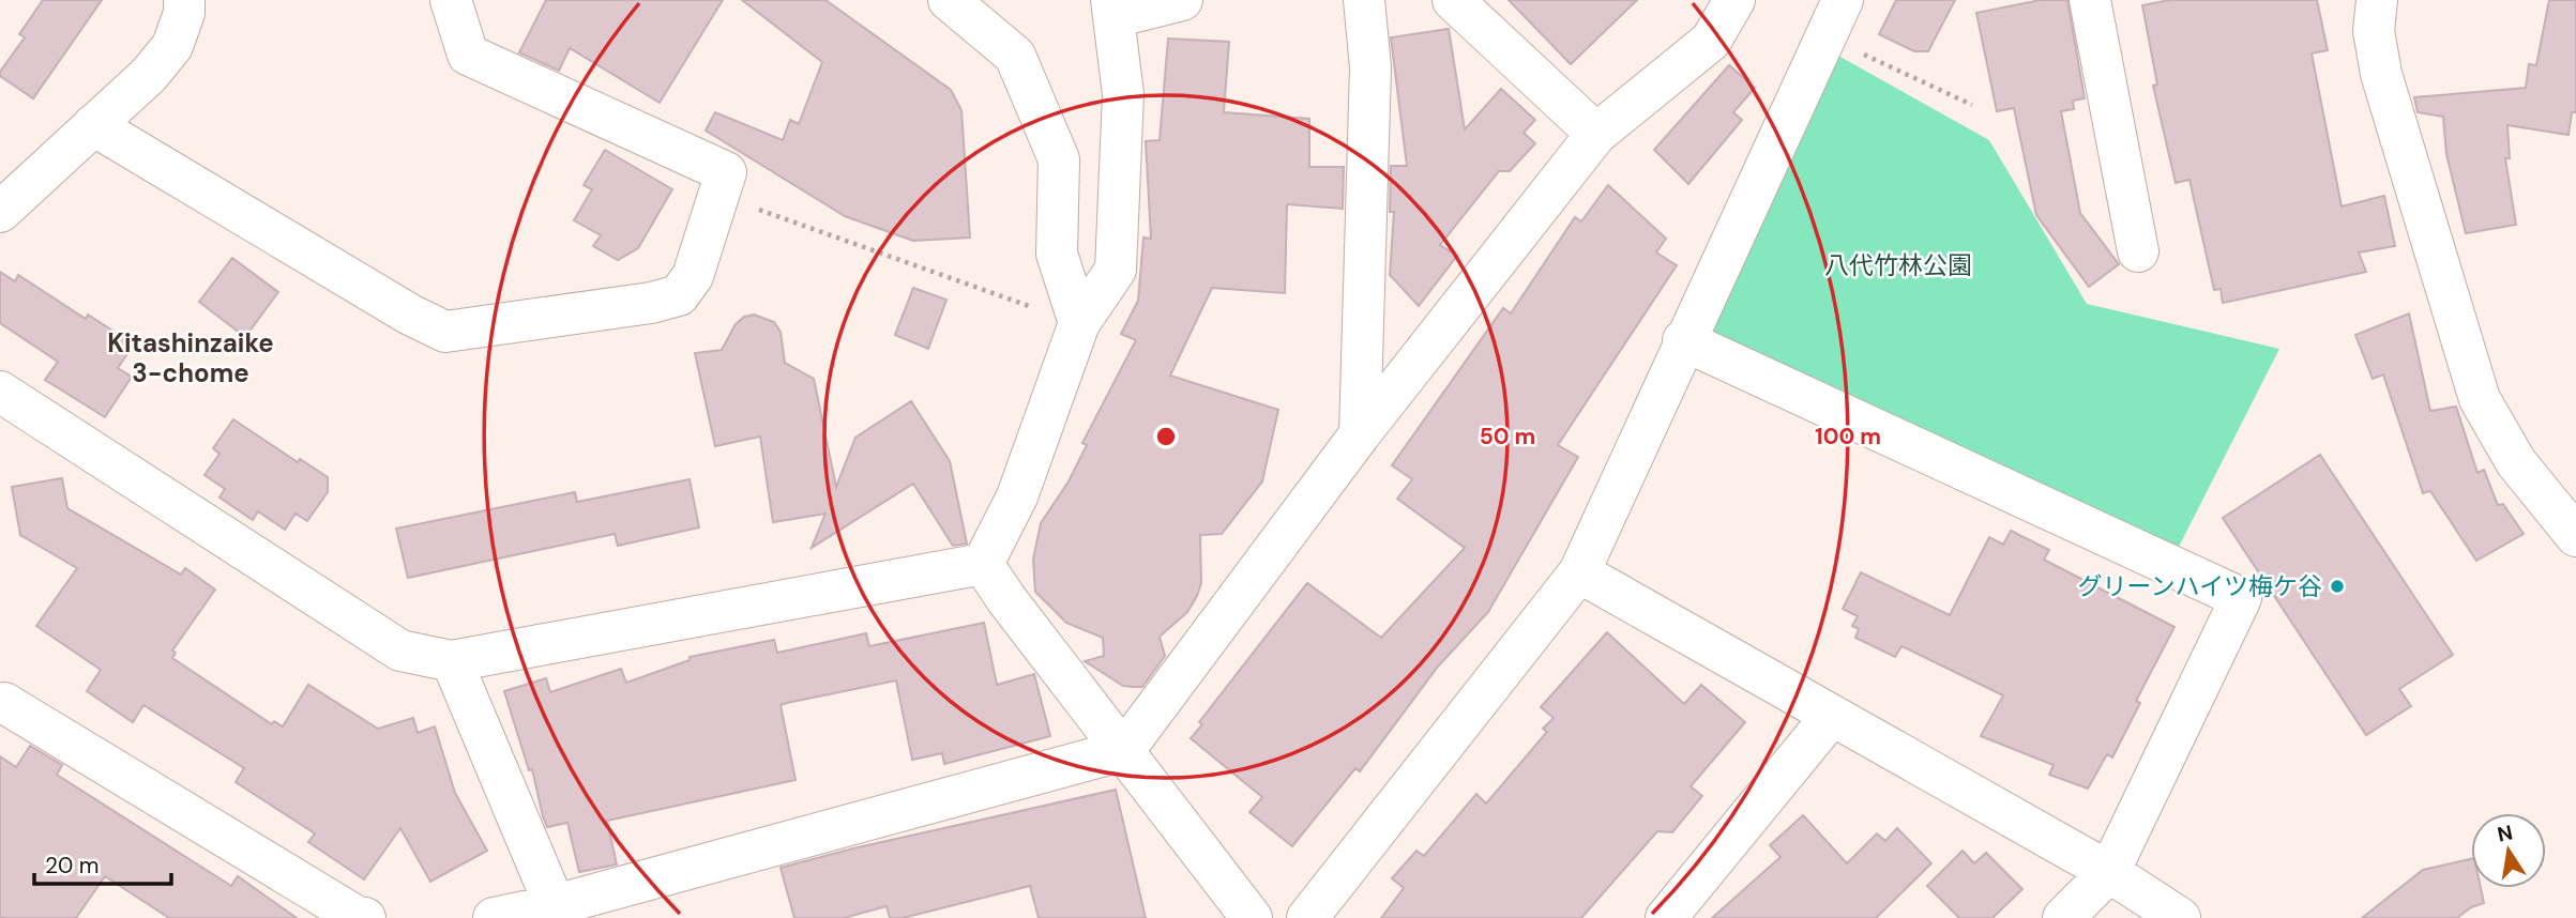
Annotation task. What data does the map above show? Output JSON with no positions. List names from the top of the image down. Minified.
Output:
{"districts":["Kitashinzaike 3-chome"],"parks":["八代竹林公園"],"places":["グリーンハイツ梅ケ谷"],"scale_bar":"20 m","north":"top","rings":["50 m","100 m"]}
